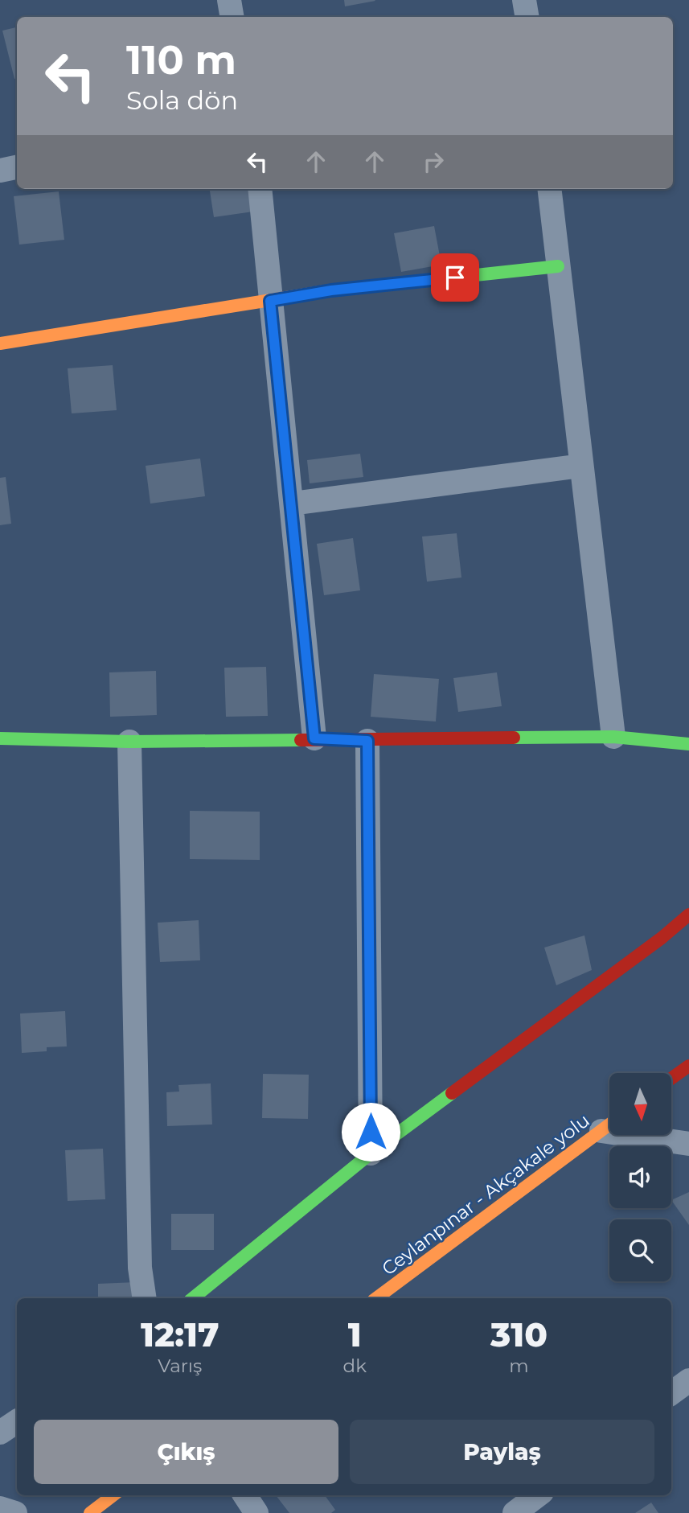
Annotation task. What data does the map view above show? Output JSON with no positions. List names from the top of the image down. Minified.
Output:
{"streets":{"street":["Ceylanpınar - Akçakale yolu"]},"north":"bottom","page":{"turn":["110 m","Sola dön"],"eta":["12:17","Varış","1","dk","310","m"],"buttons":["Çıkış","Paylaş"]}}
